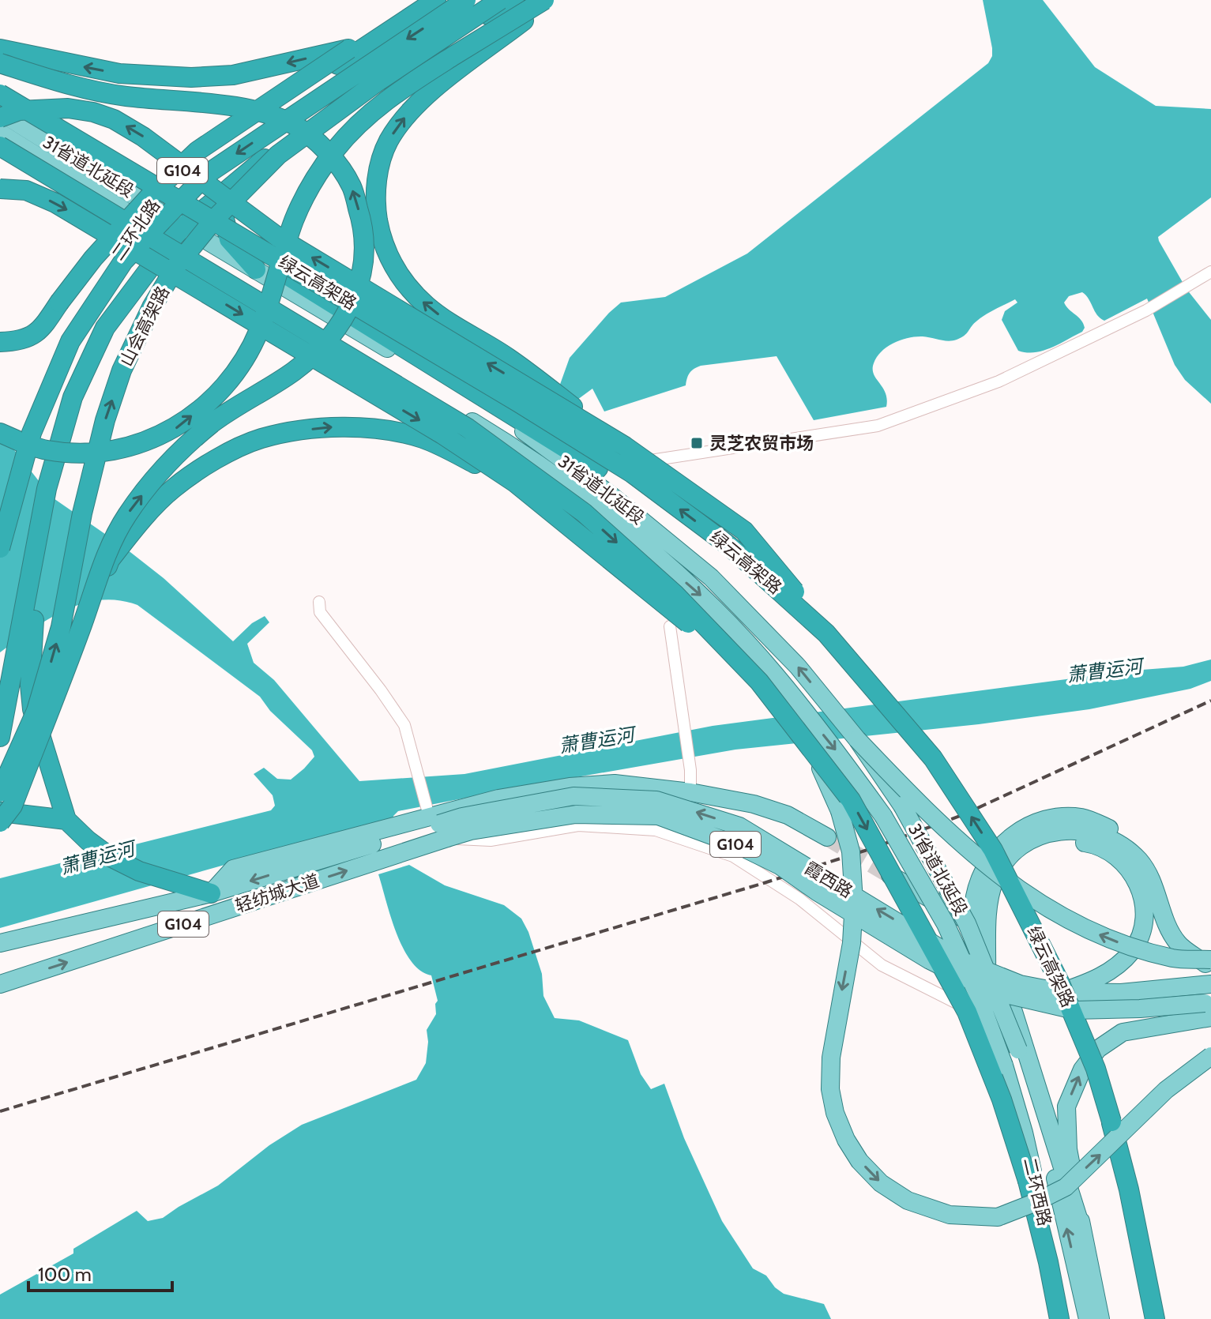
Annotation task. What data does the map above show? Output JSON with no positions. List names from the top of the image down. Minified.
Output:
{"streets":{"highway":["G104","二环北路","绿云高架路","山会高架路"],"main road":["31省道北延段","霞西路","轻纺城大道","二环西路"]},"crossings":[["31省道北延段","G104"],["31省道北延段","二环北路"]],"water":["萧曹运河"],"places":{"transit":["灵芝农贸市场"]},"scale_bar":"100 m"}
